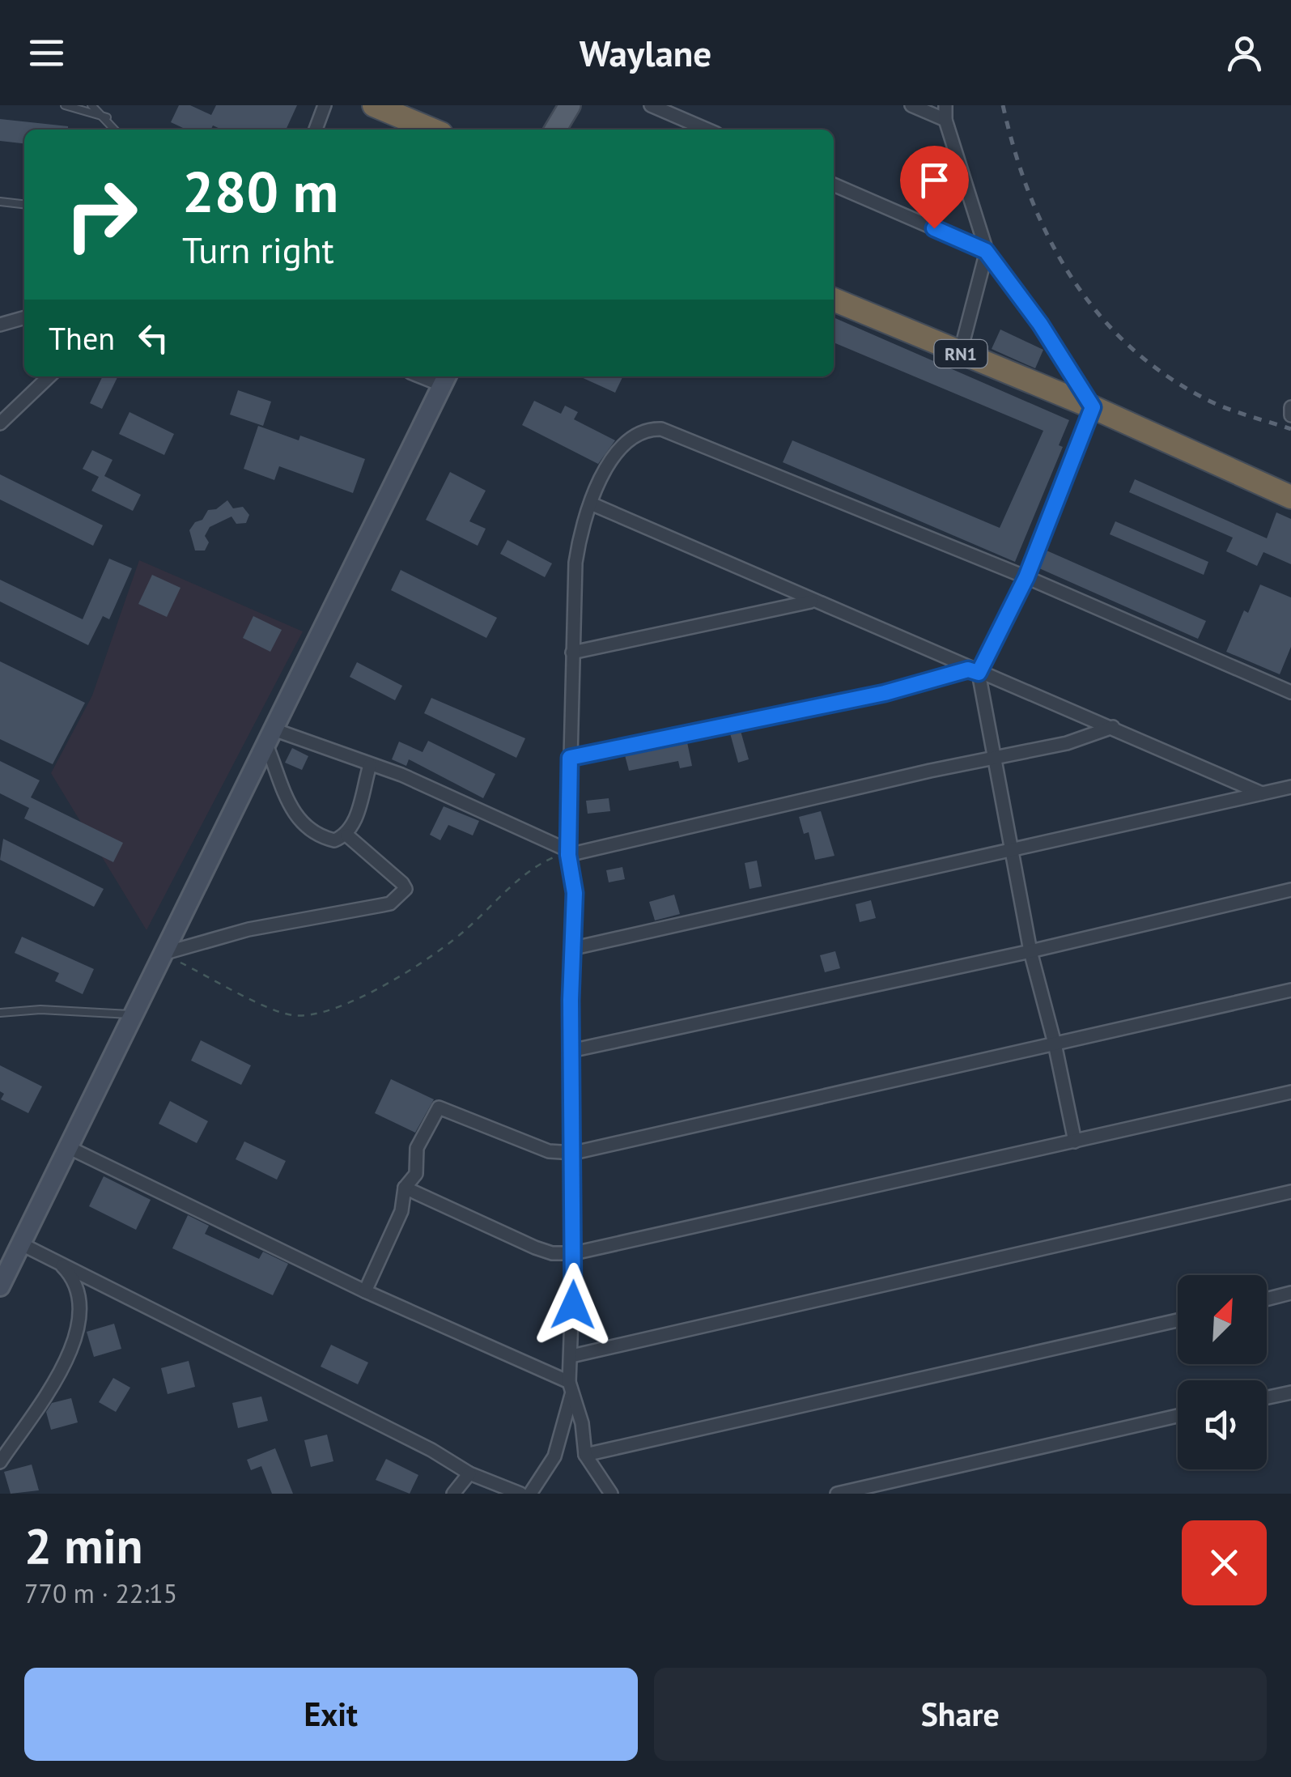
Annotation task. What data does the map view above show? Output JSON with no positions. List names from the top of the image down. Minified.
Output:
{"streets":{"highway":["RN1"]},"north":"top right","page":{"header":"Waylane","turn":["280 m","Turn right"],"then":"Then","heading":["2 min","770 m · 22:15"],"buttons":["Exit","Share"]}}
